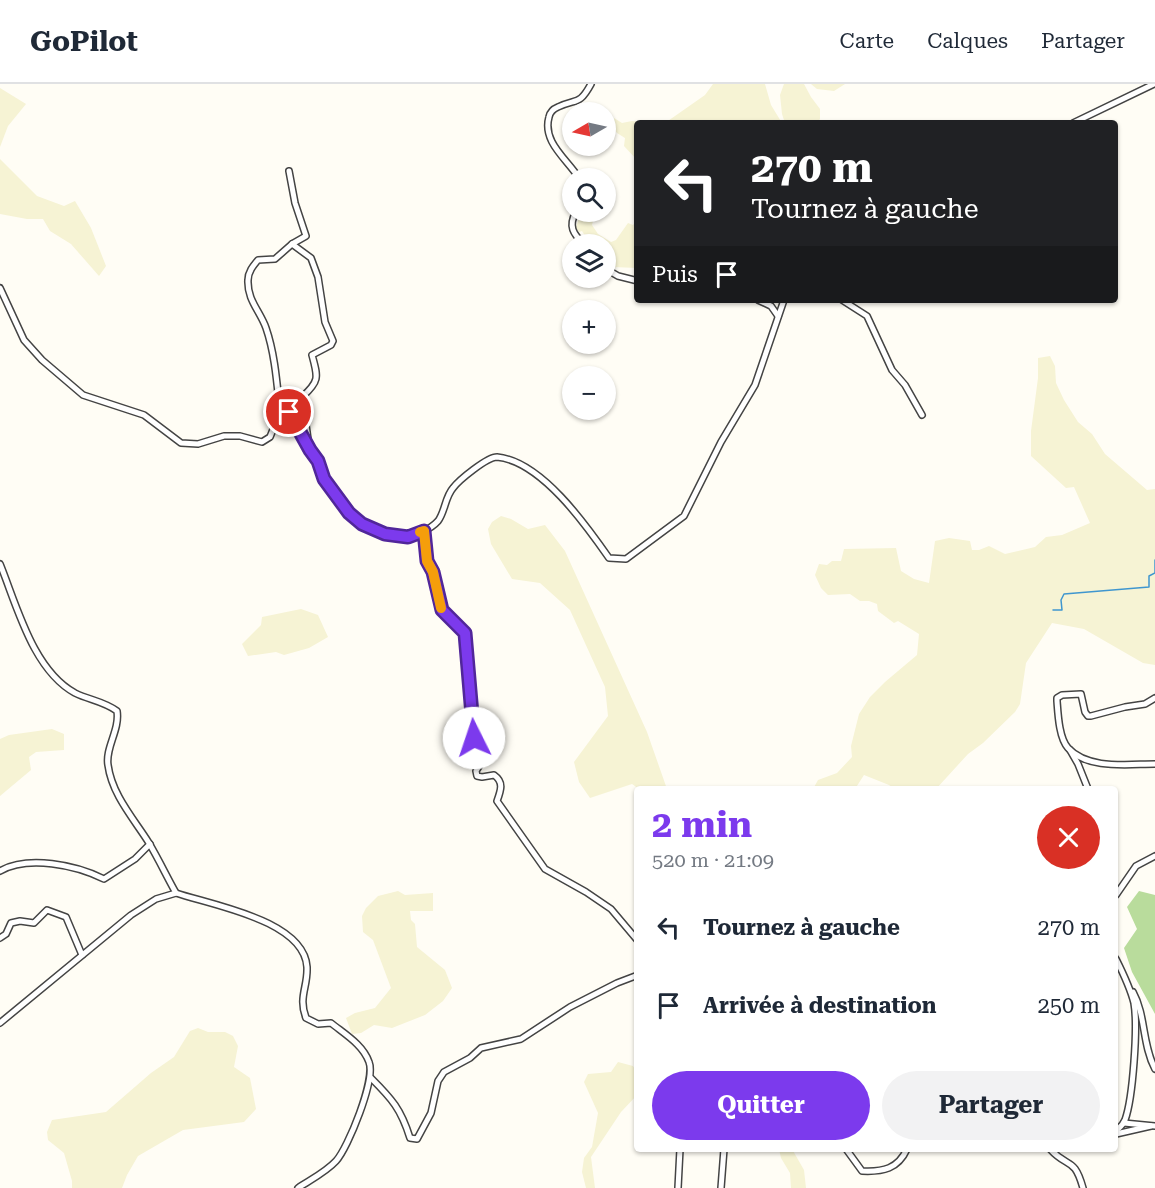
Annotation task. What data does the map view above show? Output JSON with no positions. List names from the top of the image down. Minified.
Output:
{"north":"left","page":{"header":"GoPilot","nav":["Carte","Calques","Partager"],"map_buttons":["+","−"],"turn":["270 m","Tournez à gauche"],"then":"Puis","heading":["2 min","520 m · 21:09"],"list":[{"name":"Tournez à gauche","value":"270 m"},{"name":"Arrivée à destination","value":"250 m"}],"buttons":["Quitter","Partager"]}}
